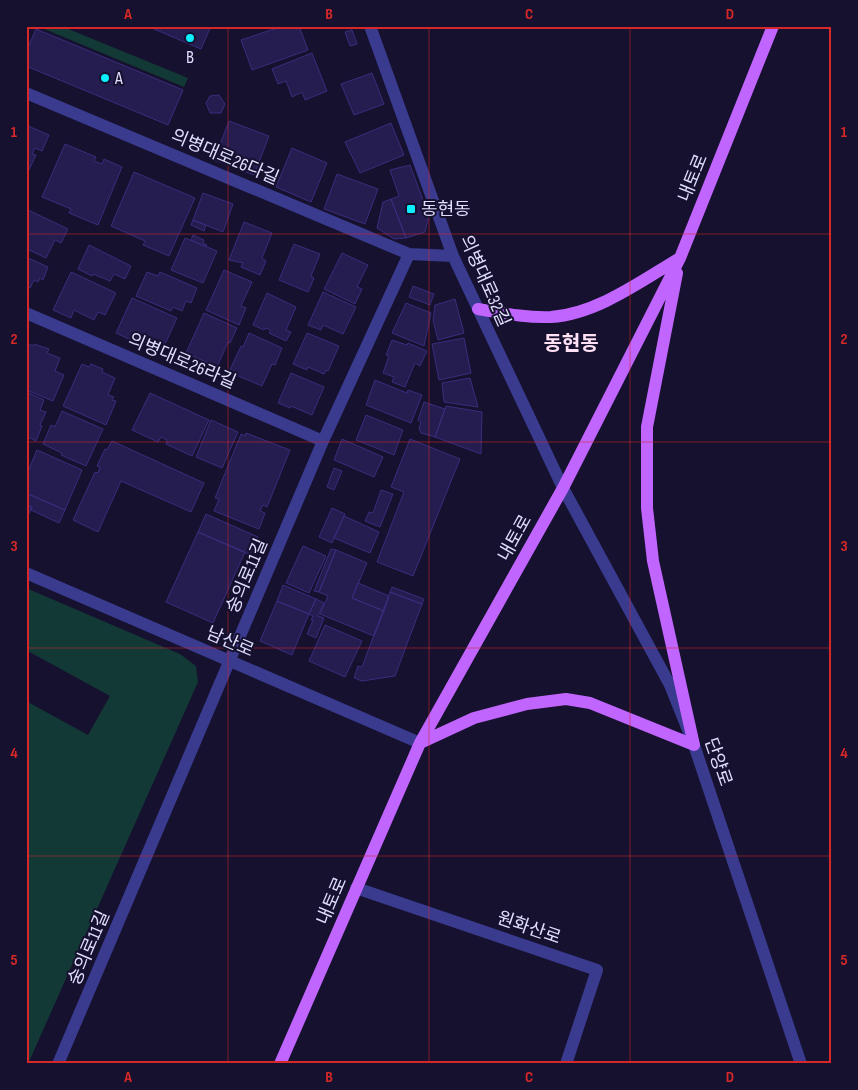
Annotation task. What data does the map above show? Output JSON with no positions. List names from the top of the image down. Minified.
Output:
{"streets":{"main road":["내토로"],"street":["의병대로26다길","의병대로32길","의병대로26라길","숭의로11길","남산로","단양로","원화산로"]},"crossings":[["의병대로26다길","숭의로11길"],["내토로","의병대로32길"],["내토로","남산로"],["내토로","단양로"],["내토로","원화산로"],["의병대로32길","단양로"],["의병대로26라길","숭의로11길"],["숭의로11길","남산로"]],"districts":["동현동"],"places":{"other":["B","A"],"transit":["동현동"]},"grid":{"columns":["A","B","C","D"],"rows":["1","2","3","4","5"]}}
